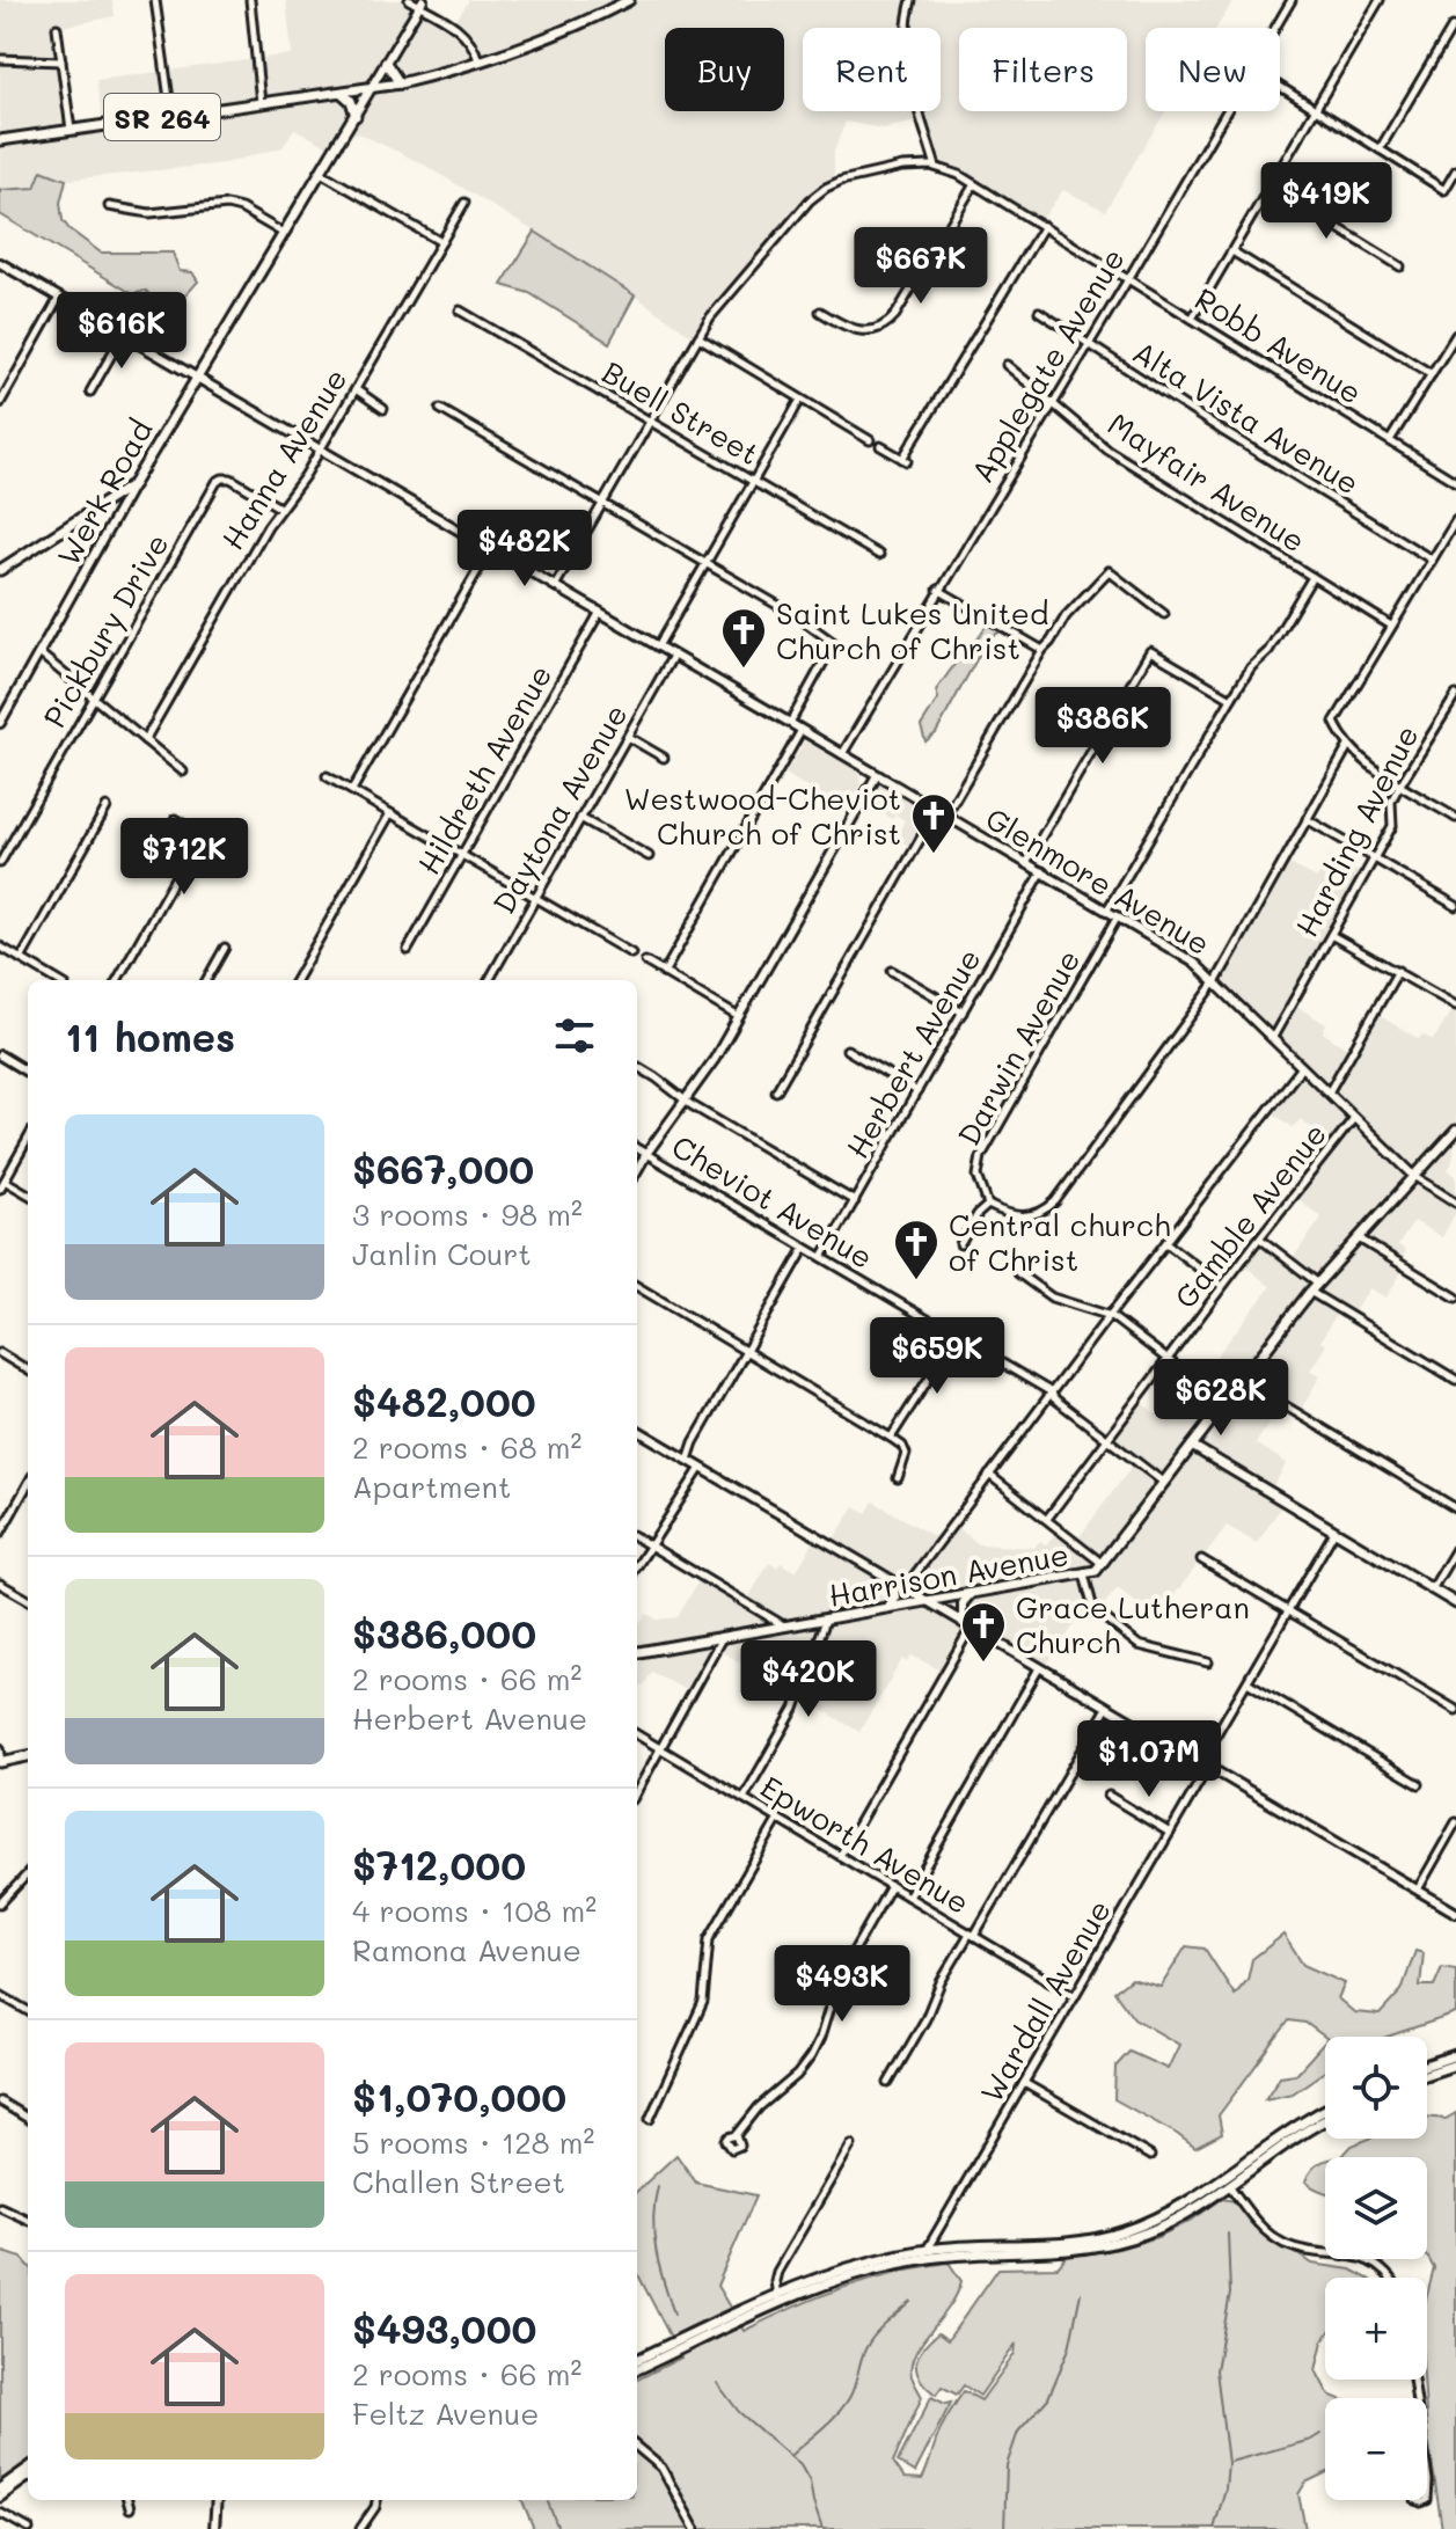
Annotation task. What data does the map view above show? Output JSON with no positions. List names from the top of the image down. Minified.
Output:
{"streets":{"main road":["SR 264","Werk Road","Harrison Avenue"],"street":["Robb Avenue","Applegate Avenue","Buell Street","Alta Vista Avenue","Hanna Avenue","Mayfair Avenue","Pickbury Drive","Hildreth Avenue","Daytona Avenue","Harding Avenue","Glenmore Avenue","Darwin Avenue","Herbert Avenue","Cheviot Avenue","Gamble Avenue","Epworth Avenue","Wardall Avenue"]},"crossings":[["SR 264","Werk Road"],["Robb Avenue","Applegate Avenue"],["Applegate Avenue","Alta Vista Avenue"],["Applegate Avenue","Mayfair Avenue"],["Applegate Avenue","Glenmore Avenue"],["Hanna Avenue","Pickbury Drive"],["Hanna Avenue","Glenmore Avenue"],["Werk Road","Glenmore Avenue"],["Hildreth Avenue","Glenmore Avenue"],["Daytona Avenue","Glenmore Avenue"],["Harding Avenue","Glenmore Avenue"],["Glenmore Avenue","Darwin Avenue"],["Glenmore Avenue","Herbert Avenue"],["Glenmore Avenue","Gamble Avenue"],["Glenmore Avenue","Harrison Avenue"],["Herbert Avenue","Cheviot Avenue"],["Cheviot Avenue","Gamble Avenue"],["Cheviot Avenue","Harrison Avenue"],["Epworth Avenue","Wardall Avenue"]],"places":{"church":["Saint Lukes United Church of Christ","Westwood-Cheviot Church of Christ","Central church of Christ","Grace Lutheran Church"]},"page":{"chip":["Buy","Rent","Filters","New"],"price":["$419K","$667K","$616K","$482K","$386K","$712K","$659K","$628K","$420K","$1.07M","$493K"],"heading":"11 homes","list":[{"name":"$667,000","note":"3 rooms · 98 m² · Janlin Court"},{"name":"$482,000","note":"2 rooms · 68 m² · Apartment"},{"name":"$386,000","note":"2 rooms · 66 m² · Herbert Avenue"},{"name":"$712,000","note":"4 rooms · 108 m² · Ramona Avenue"},{"name":"$1,070,000","note":"5 rooms · 128 m² · Challen Street"},{"name":"$493,000","note":"2 rooms · 66 m² · Feltz Avenue"}],"map_buttons":["+","−"]}}
